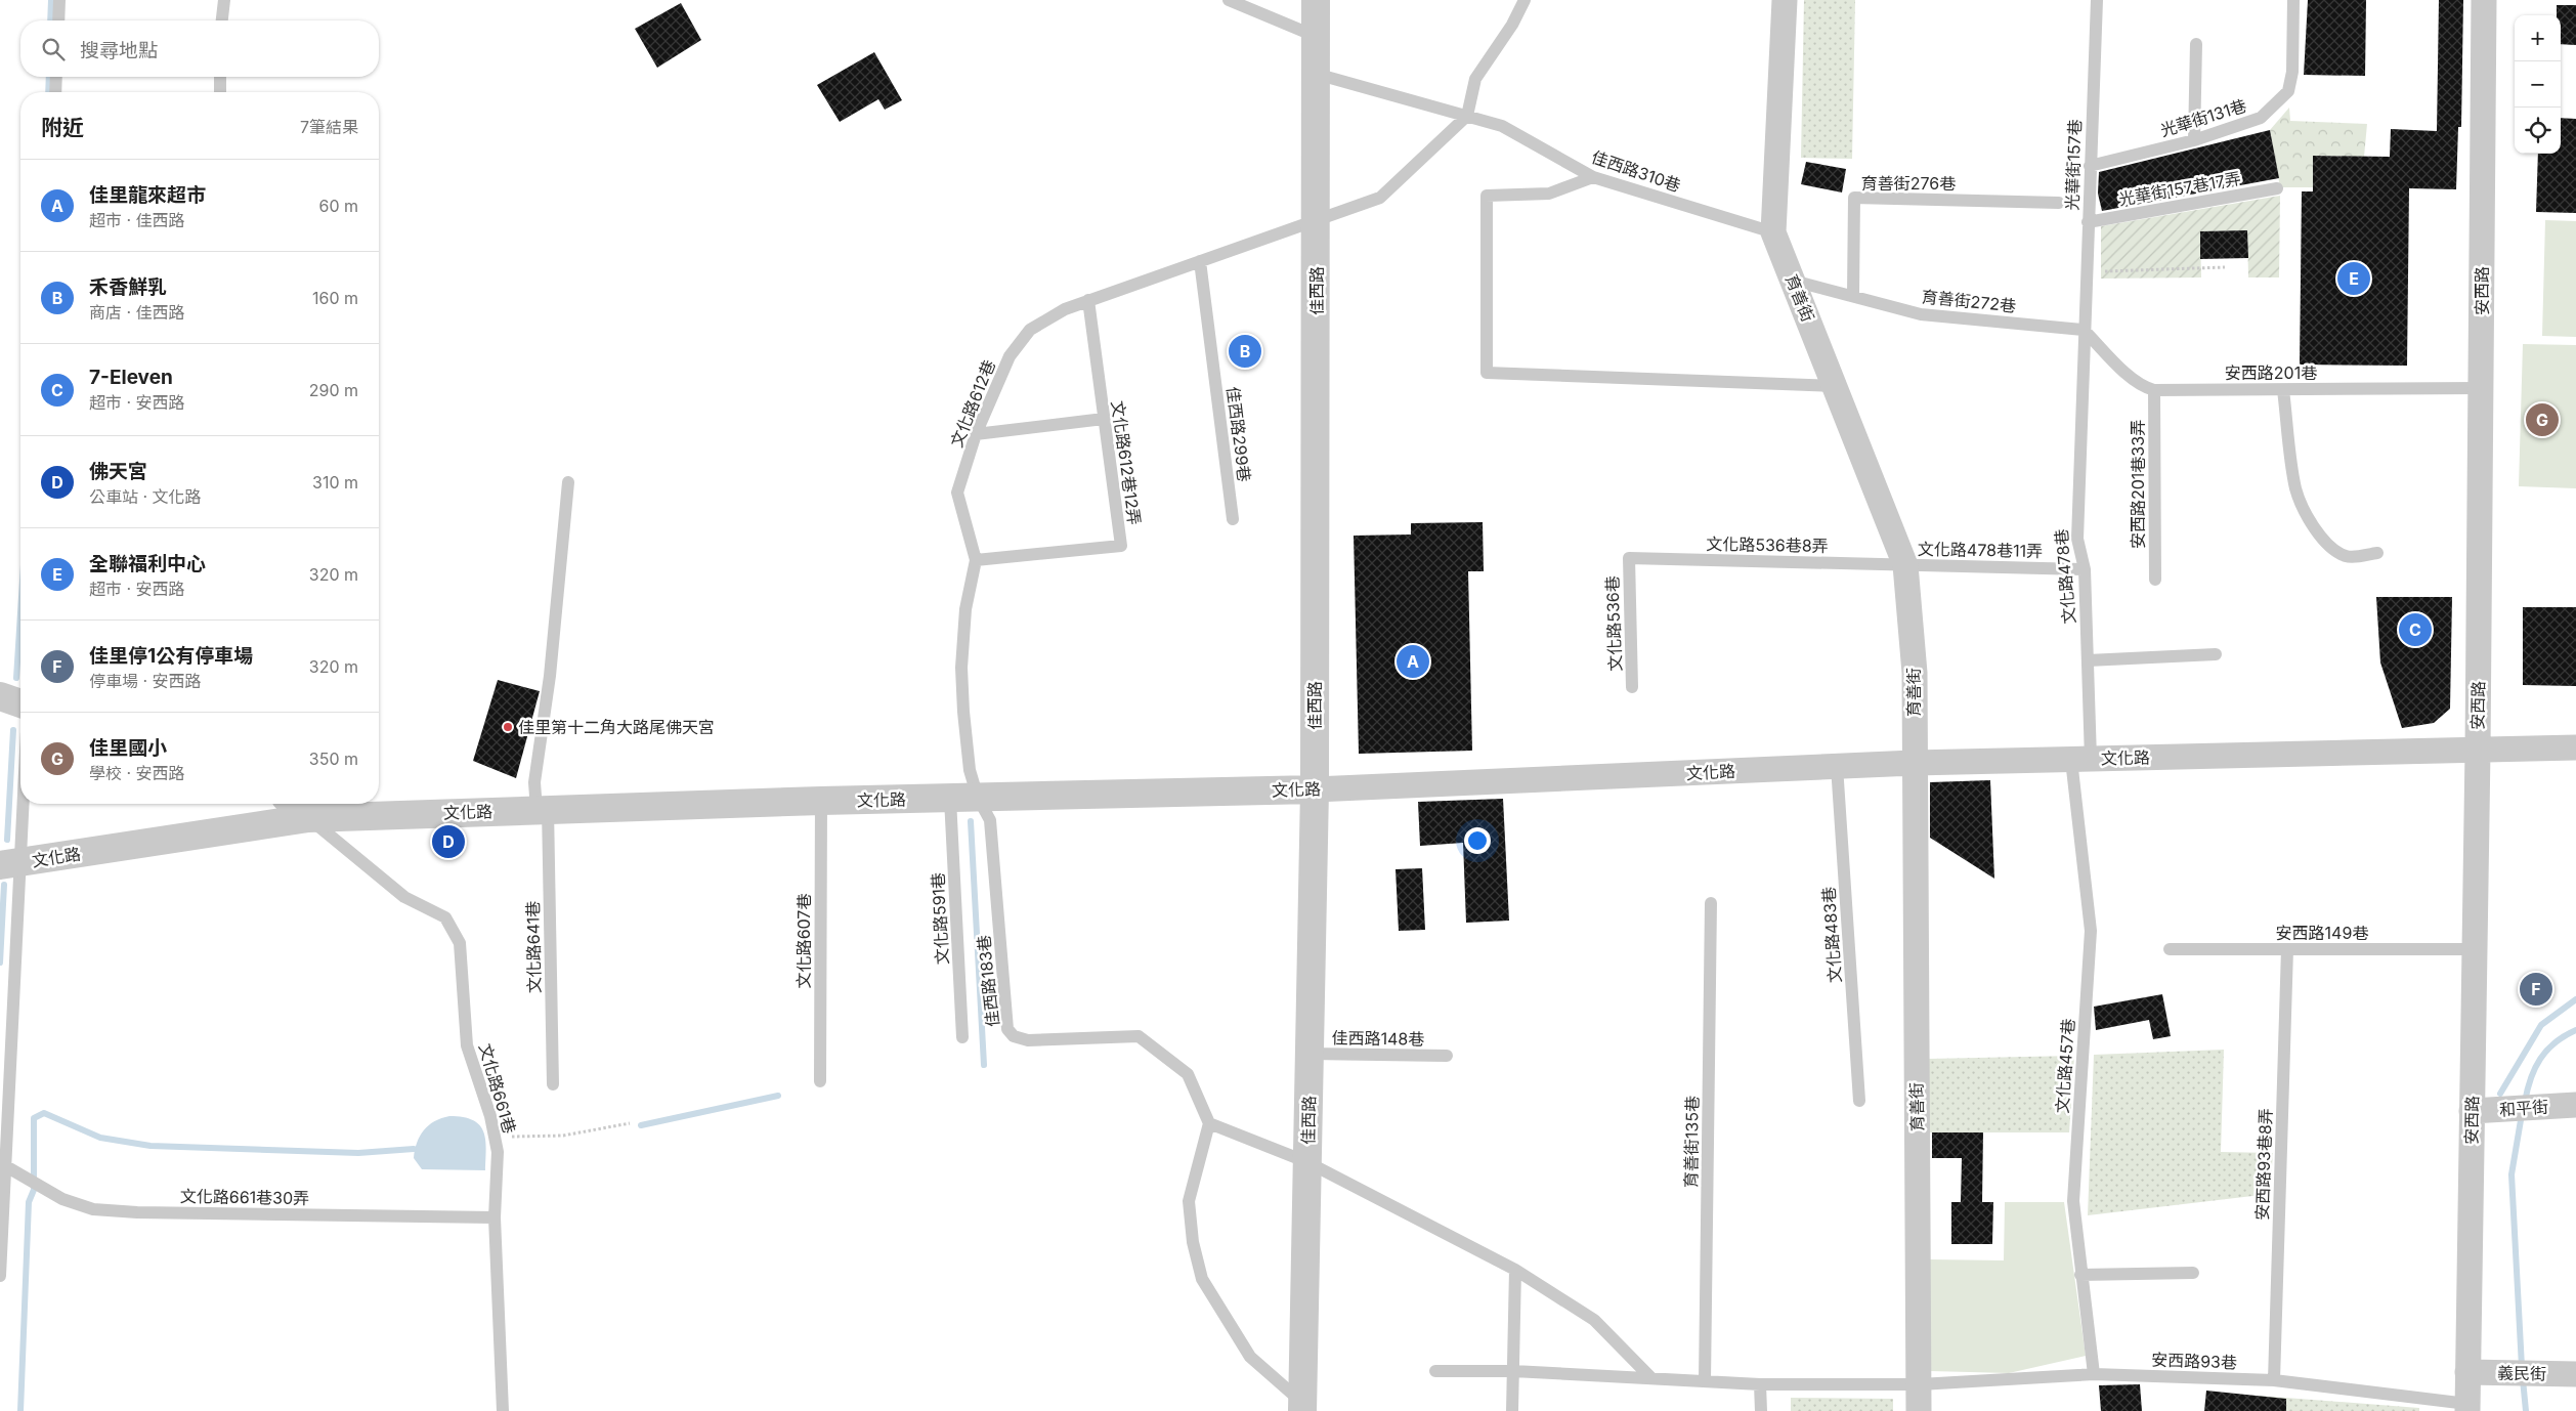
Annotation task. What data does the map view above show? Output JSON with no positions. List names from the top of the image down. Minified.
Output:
{"streets":{"street":["佳西路","安西路","育善街","文化路","和平街","義民街"],"lane":["光華街131巷","光華街157巷","佳西路310巷","育善街276巷","光華街157巷17弄","育善街272巷","安西路201巷","文化路612巷","佳西路299巷","文化路612巷12弄","安西路201巷33弄","文化路536巷8弄","文化路478巷11弄","文化路478巷","文化路536巷","文化路591巷","安西路149巷","文化路483巷","文化路607巷","文化路641巷","佳西路183巷","佳西路148巷","文化路457巷","文化路661巷","育善街135巷","安西路93巷8弄","文化路661巷30弄","安西路93巷"]},"crossings":[["光華街131巷","光華街157巷"],["光華街157巷","光華街157巷17弄"],["光華街157巷","育善街272巷"],["光華街157巷","安西路201巷"],["光華街157巷","文化路478巷"],["佳西路310巷","佳西路"],["佳西路310巷","育善街"],["育善街276巷","育善街272巷"],["佳西路","文化路612巷"],["佳西路","文化路"],["佳西路","佳西路148巷"],["安西路","安西路201巷"],["安西路","文化路"],["安西路","安西路149巷"],["安西路","和平街"],["安西路","安西路93巷"],["安西路","義民街"],["育善街","育善街272巷"],["育善街","文化路536巷8弄"],["育善街","文化路478巷11弄"],["育善街","文化路"],["育善街","安西路93巷"],["育善街272巷","安西路201巷"],["育善街272巷","文化路478巷"],["安西路201巷","安西路201巷33弄"],["安西路201巷","文化路478巷"],["文化路612巷","佳西路299巷"],["文化路612巷","文化路612巷12弄"],["文化路612巷","文化路"],["文化路612巷","佳西路183巷"],["文化路536巷8弄","文化路478巷11弄"],["文化路536巷8弄","文化路536巷"],["文化路478巷11弄","文化路478巷"],["文化路478巷","文化路"],["文化路478巷","文化路457巷"],["文化路","文化路591巷"],["文化路","文化路483巷"],["文化路","文化路607巷"],["文化路","文化路641巷"],["文化路","佳西路183巷"],["文化路","文化路457巷"],["文化路","文化路661巷"],["安西路149巷","安西路93巷8弄"],["文化路457巷","安西路93巷"],["文化路661巷","文化路661巷30弄"],["安西路93巷8弄","安西路93巷"]],"places":["佳里第十二角大路尾佛天宮"],"page":{"map_buttons":["+","−"],"search":"搜尋地點","heading":["附近","7筆結果"],"list":[{"mark":"A","name":"佳里龍來超市","note":"超市 · 佳西路","value":"60 m"},{"mark":"B","name":"禾香鮮乳","note":"商店 · 佳西路","value":"160 m"},{"mark":"C","name":"7-Eleven","note":"超市 · 安西路","value":"290 m"},{"mark":"D","name":"佛天宮","note":"公車站 · 文化路","value":"310 m"},{"mark":"E","name":"全聯福利中心","note":"超市 · 安西路","value":"320 m"},{"mark":"F","name":"佳里停1公有停車場","note":"停車場 · 安西路","value":"320 m"},{"mark":"G","name":"佳里國小","note":"學校 · 安西路","value":"350 m"}],"pins":["E","B","G","C","A","D","F"]}}
